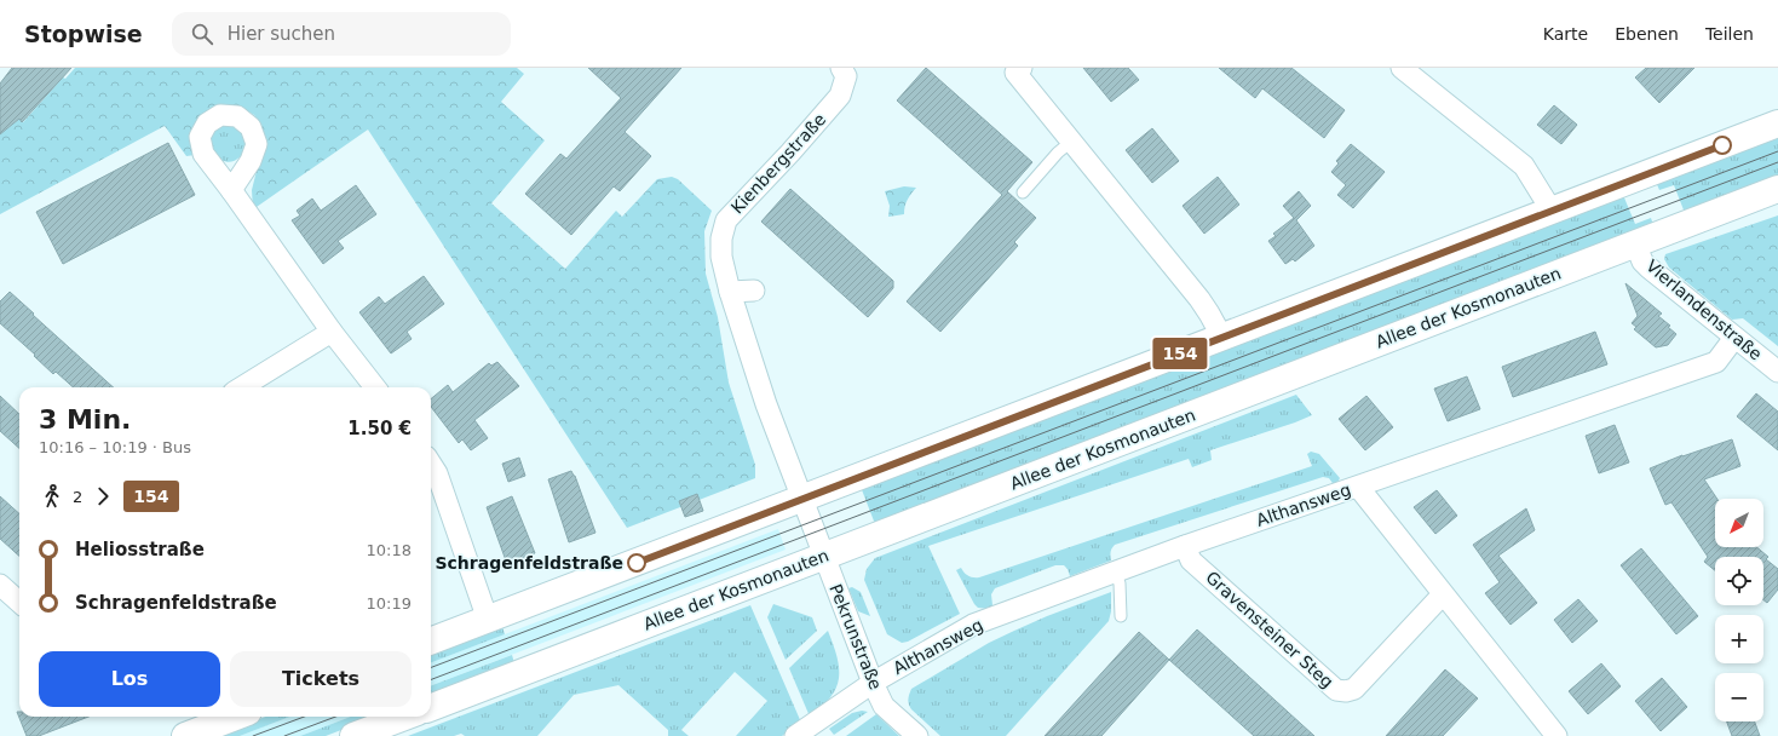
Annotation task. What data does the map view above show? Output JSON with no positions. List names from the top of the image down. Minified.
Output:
{"streets":{"main road":["Allee der Kosmonauten"],"street":["Kienbergstraße","Vierlandenstraße","Althansweg","Gravensteiner Steg","Pekrunstraße"]},"crossings":[["Kienbergstraße","Pekrunstraße"],["Allee der Kosmonauten","Vierlandenstraße"],["Allee der Kosmonauten","Pekrunstraße"],["Vierlandenstraße","Althansweg"],["Althansweg","Gravensteiner Steg"],["Althansweg","Pekrunstraße"]],"places":["Schragenfeldstraße"],"lines":["bus line 154"],"north":"bottom left","page":{"header":"Stopwise","search":"Hier suchen","nav":["Karte","Ebenen","Teilen"],"on_map":"154","heading":["3 Min.","10:16 – 10:19 · Bus","1.50 €"],"legs":["2","154"],"map_buttons":["+","−"],"list":[{"name":"Heliosstraße","value":"10:18"},{"name":"Schragenfeldstraße","value":"10:19"}],"buttons":["Los","Tickets"]}}
